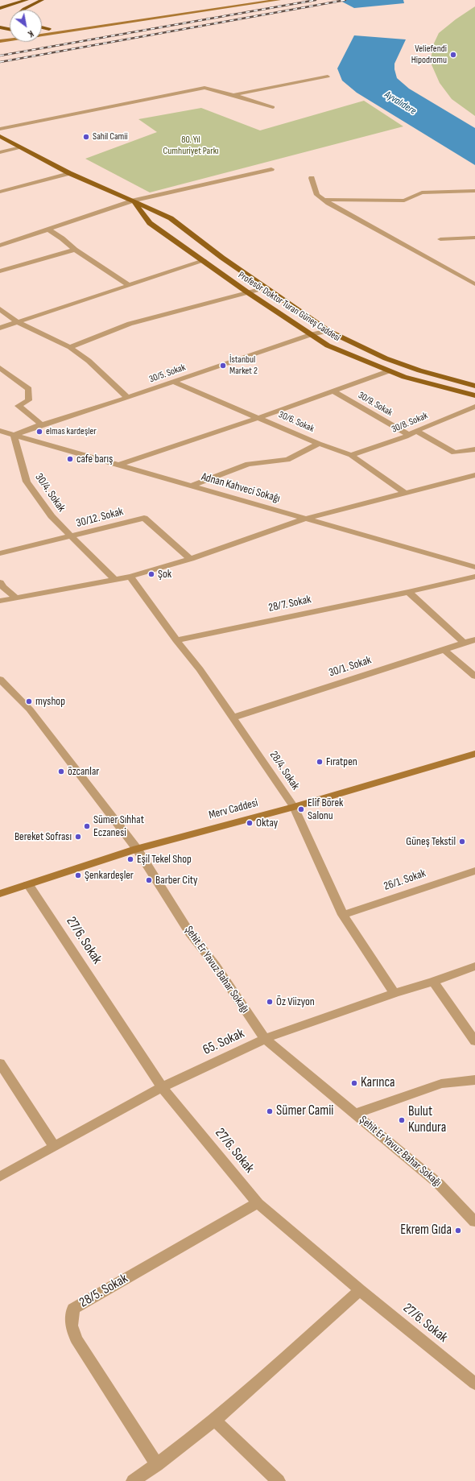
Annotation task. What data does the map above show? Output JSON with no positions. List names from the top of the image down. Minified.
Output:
{"streets":{"main road":["Profesör Doktor Turan Güneş Caddesi","Merv Caddesi"],"street":["30/5. Sokak","30/9. Sokak","30/6. Sokak","30/8. Sokak","Adnan Kahveci Sokağı","30/4. Sokak","30/12. Sokak","28/7. Sokak","30/1. Sokak","28/4. Sokak","26/1. Sokak","27/6. Sokak","Şehit Er Yavuz Bahar Sokağı","65. Sokak","28/5. Sokak"]},"crossings":[["Profesör Doktor Turan Güneş Caddesi","30/5. Sokak"],["30/5. Sokak","30/6. Sokak"],["30/5. Sokak","Adnan Kahveci Sokağı"],["30/5. Sokak","30/4. Sokak"],["30/9. Sokak","30/8. Sokak"],["30/6. Sokak","30/8. Sokak"],["Adnan Kahveci Sokağı","30/4. Sokak"],["30/4. Sokak","30/12. Sokak"],["28/7. Sokak","28/4. Sokak"],["30/1. Sokak","28/4. Sokak"],["28/4. Sokak","Merv Caddesi"],["28/4. Sokak","26/1. Sokak"],["28/4. Sokak","65. Sokak"],["Merv Caddesi","27/6. Sokak"],["Merv Caddesi","Şehit Er Yavuz Bahar Sokağı"],["27/6. Sokak","65. Sokak"],["27/6. Sokak","28/5. Sokak"],["Şehit Er Yavuz Bahar Sokağı","65. Sokak"]],"water":["Ayvalıdere"],"parks":["80. Yıl Cumhuriyet Parkı"],"places":["Veliefendi Hipodromu","Sahil Camii","İstanbul Market 2","elmas kardeşler","cafe barış","Şok","myshop","Fıratpen","özcanlar","Elif Börek Salonu","Oktay","Sümer Sıhhat Eczanesi","Bereket Sofrası","Güneş Tekstil","Eşil Tekel Shop","Şenkardeşler","Barber City","Öz Viizyon","Karınca","Sümer Camii","Bulut Kundura","Ekrem Gıda"],"north":"bottom right"}
